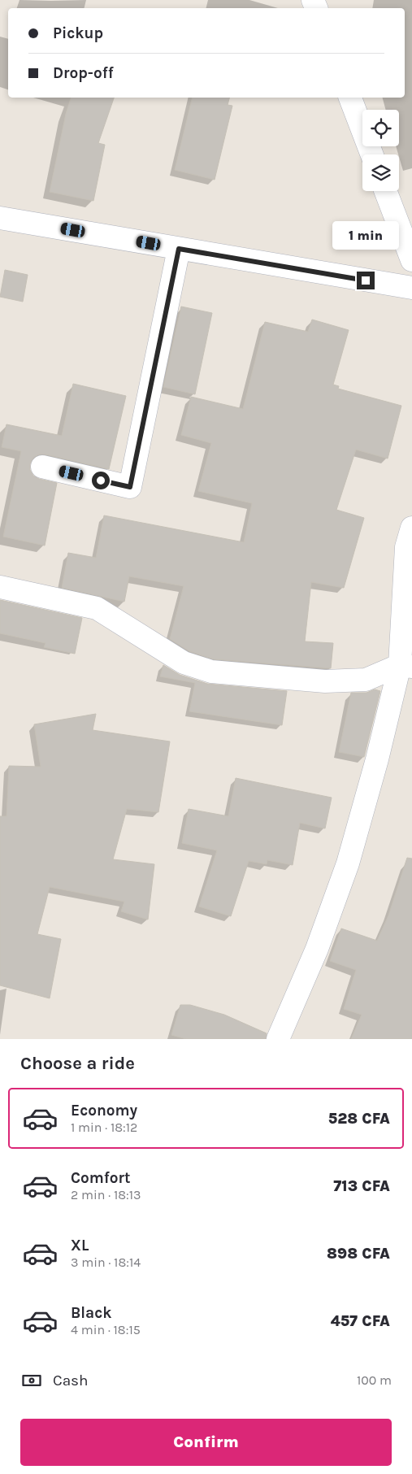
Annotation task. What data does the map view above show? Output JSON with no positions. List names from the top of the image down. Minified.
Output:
{"page":{"banner":["Pickup","Drop-off"],"bubble":"1 min","heading":"Choose a ride","list":[{"name":"Economy","note":"1 min · 18:12","value":"528 CFA"},{"name":"Comfort","note":"2 min · 18:13","value":"713 CFA"},{"name":"XL","note":"3 min · 18:14","value":"898 CFA"},{"name":"Black","note":"4 min · 18:15","value":"457 CFA"}],"pay":["Cash","100 m"],"buttons":"Confirm"}}
